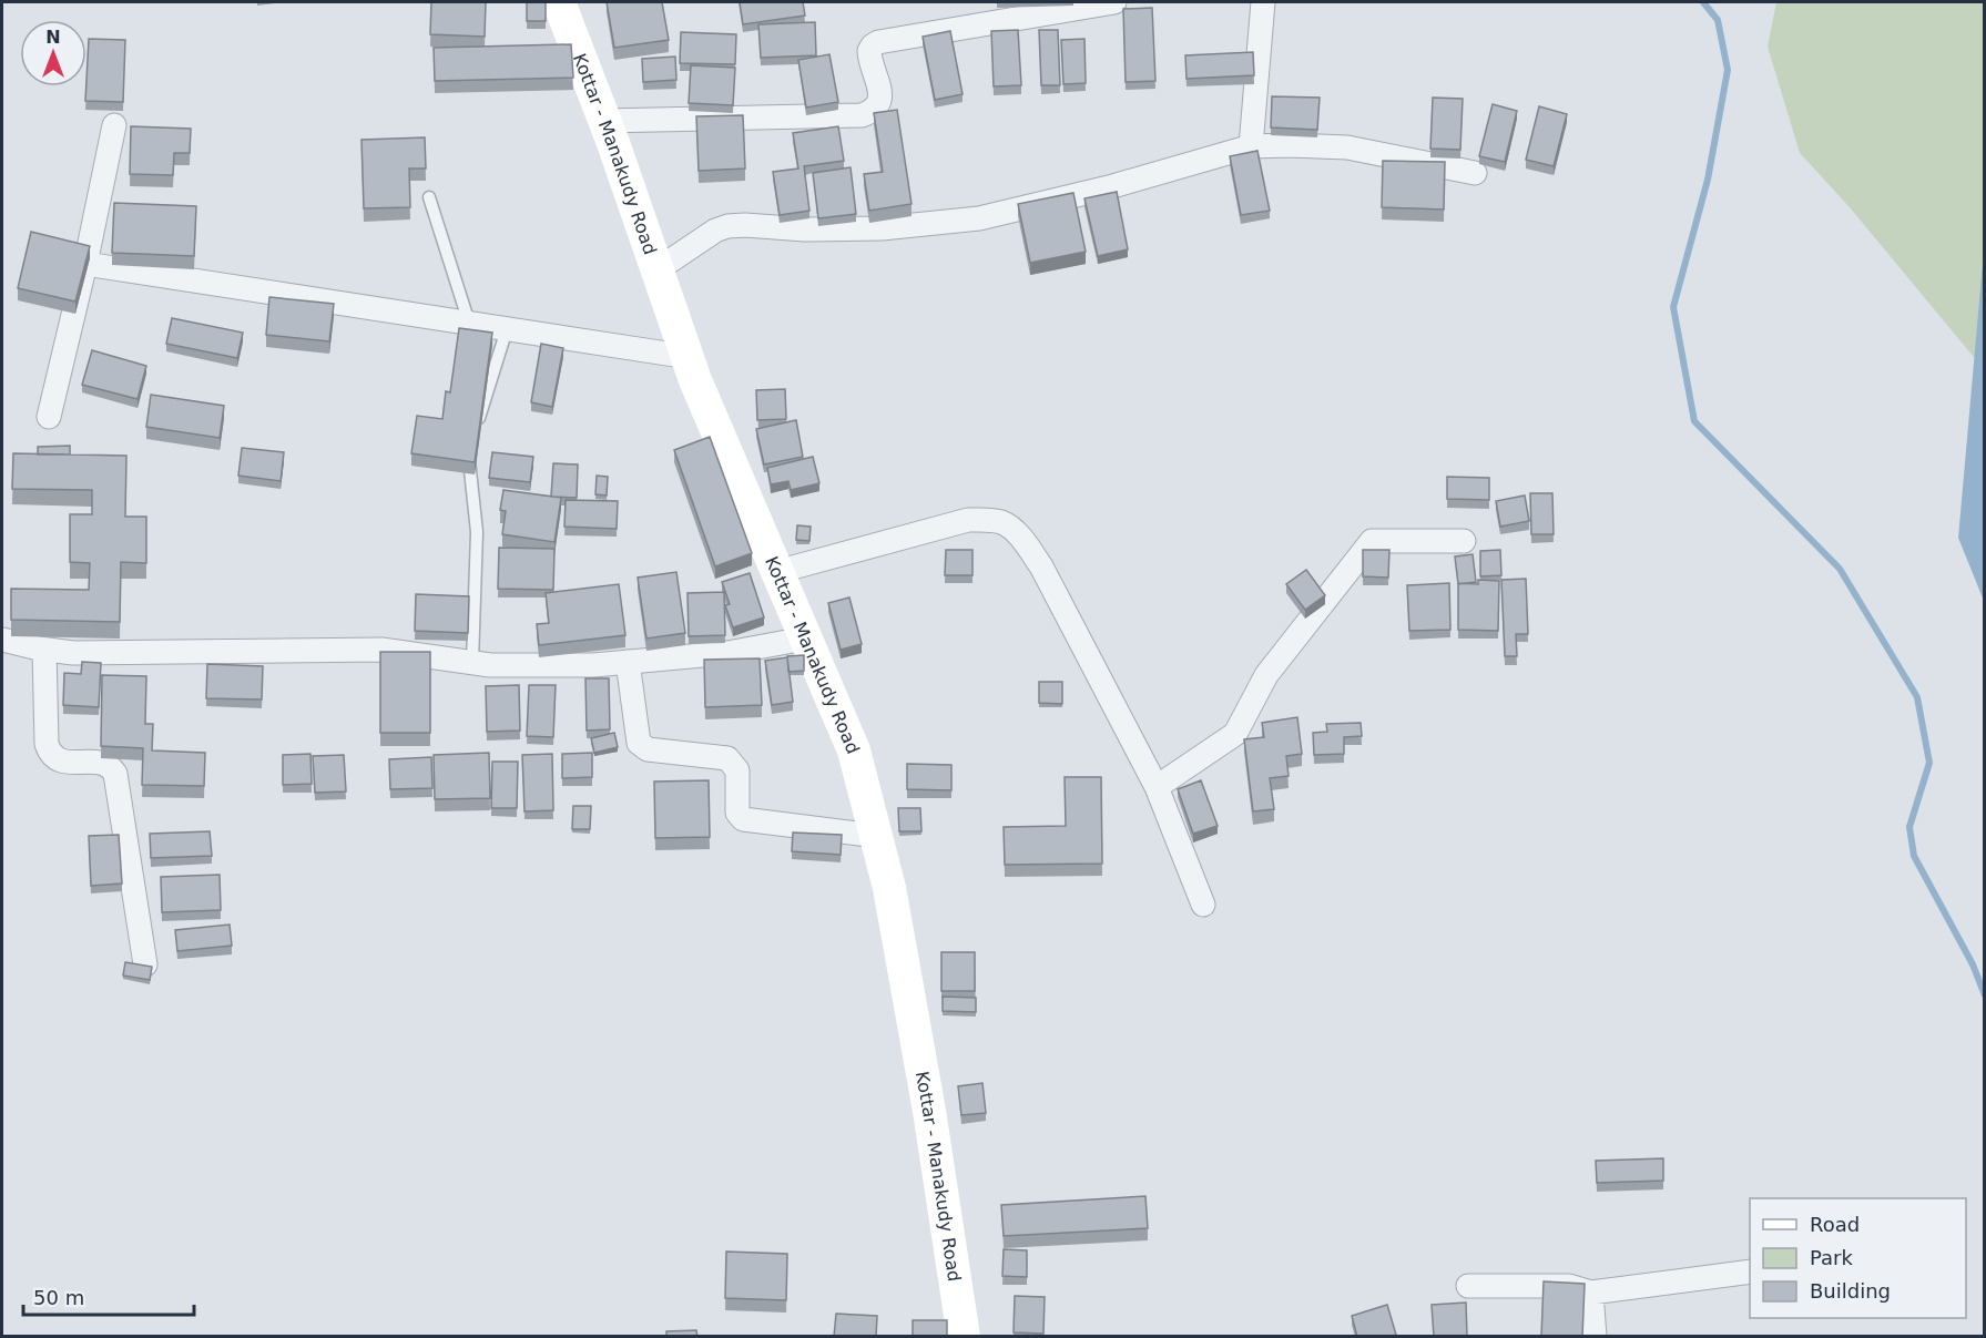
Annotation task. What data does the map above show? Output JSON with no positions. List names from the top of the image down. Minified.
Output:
{"streets":{"main road":["Kottar - Manakudy Road"]},"legend":["Road","Park","Building"],"scale_bar":"50 m","north":"top"}
